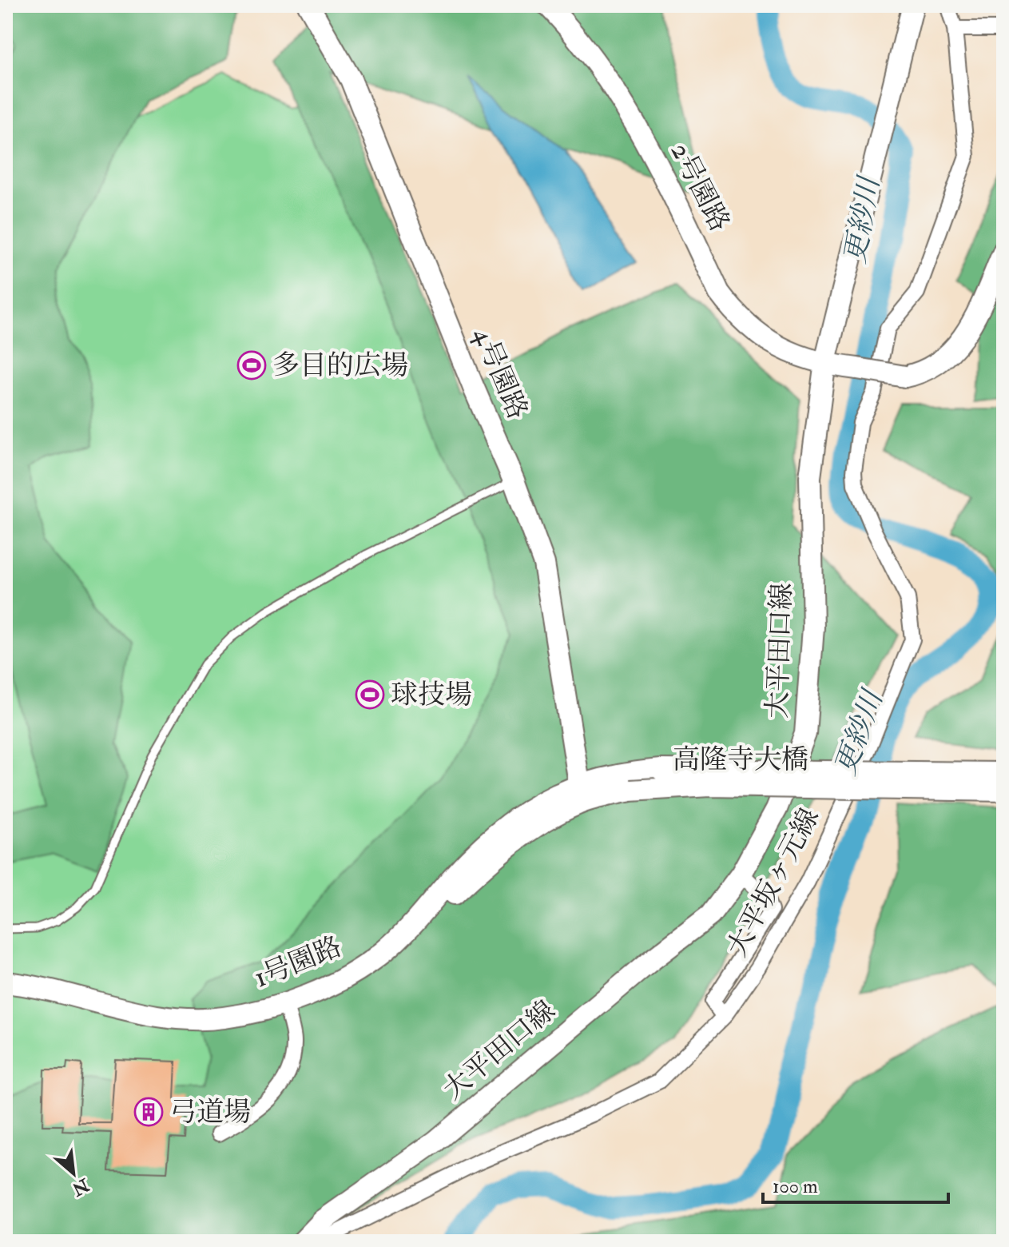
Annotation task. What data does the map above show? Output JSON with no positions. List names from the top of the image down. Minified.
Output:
{"streets":{"street":["2号園路","4号園路","大平田口線","高隆寺大橋","大平坂ヶ元線","1号園路"]},"crossings":[["2号園路","大平田口線"],["4号園路","1号園路"],["高隆寺大橋","1号園路"]],"water":["更紗川"],"places":{"sports":["多目的広場","球技場"],"building":["弓道場"]},"scale_bar":"100 m","north":"bottom right"}
